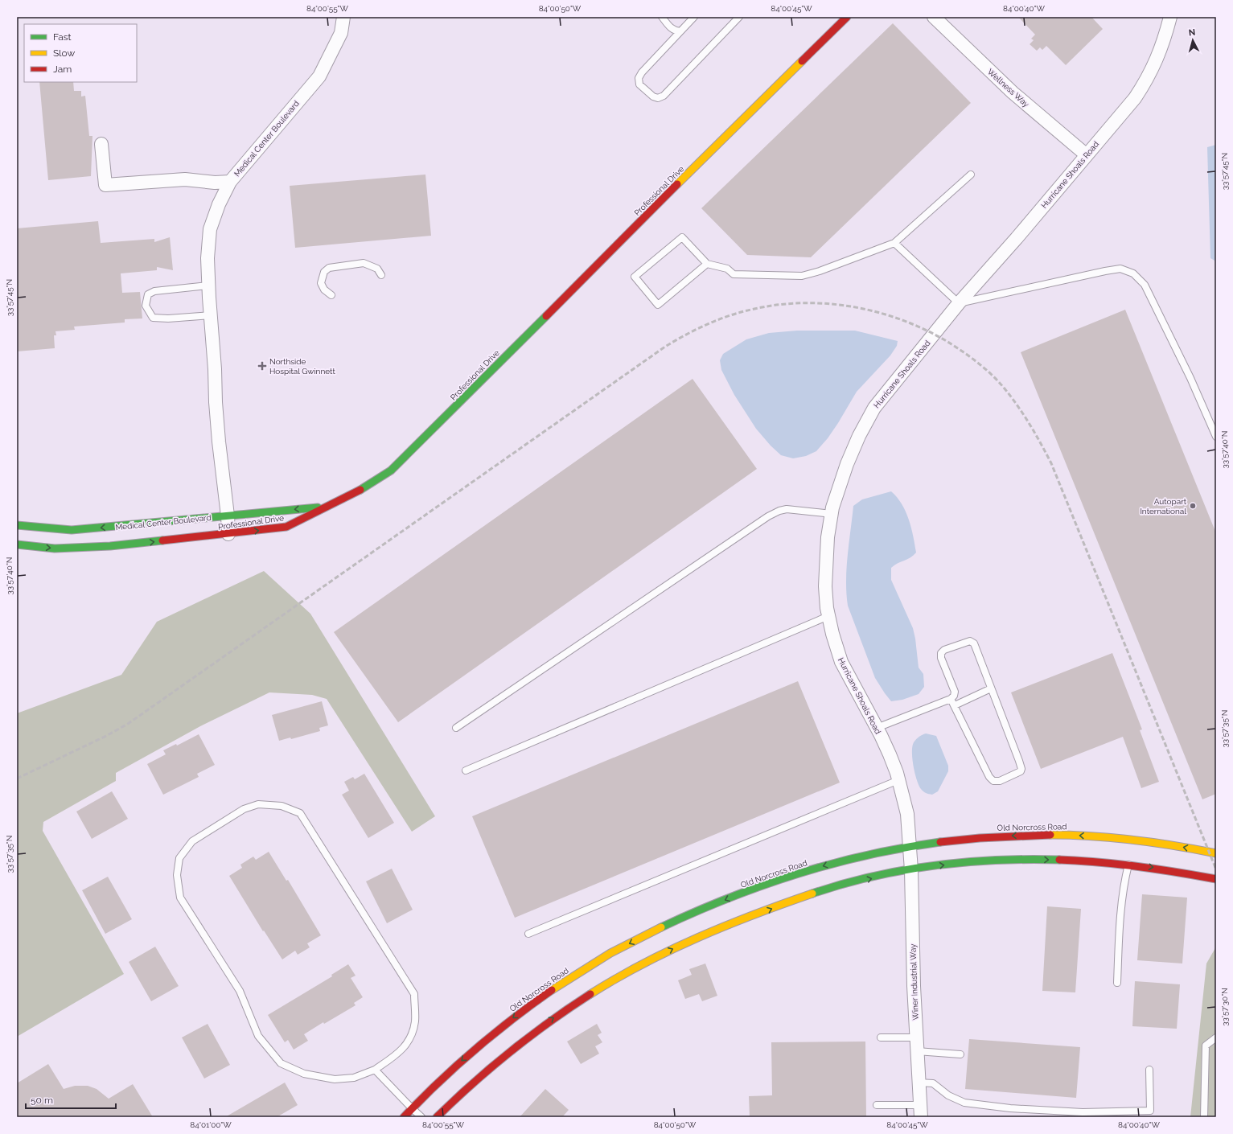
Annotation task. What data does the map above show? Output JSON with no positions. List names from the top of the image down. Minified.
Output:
{"streets":{"main road":["Medical Center Boulevard","Professional Drive","Old Norcross Road"],"street":["Wellness Way","Hurricane Shoals Road","Winer Industrial Way"]},"crossings":[["Wellness Way","Hurricane Shoals Road"],["Medical Center Boulevard","Professional Drive"],["Hurricane Shoals Road","Old Norcross Road"],["Hurricane Shoals Road","Winer Industrial Way"],["Old Norcross Road","Winer Industrial Way"]],"one_way":["Medical Center Boulevard"],"places":{"health":["Northside Hospital Gwinnett"],"other":["Autopart International"]},"legend":["Fast","Slow","Jam"],"scale_bar":"50 m","north":"top","coordinates":["84°00'55\"W","84°00'50\"W","84°00'45\"W","84°00'40\"W","33°57'45\"N","33°57'40\"N","33°57'35\"N","33°57'30\"N","84°01'00\"W"]}
